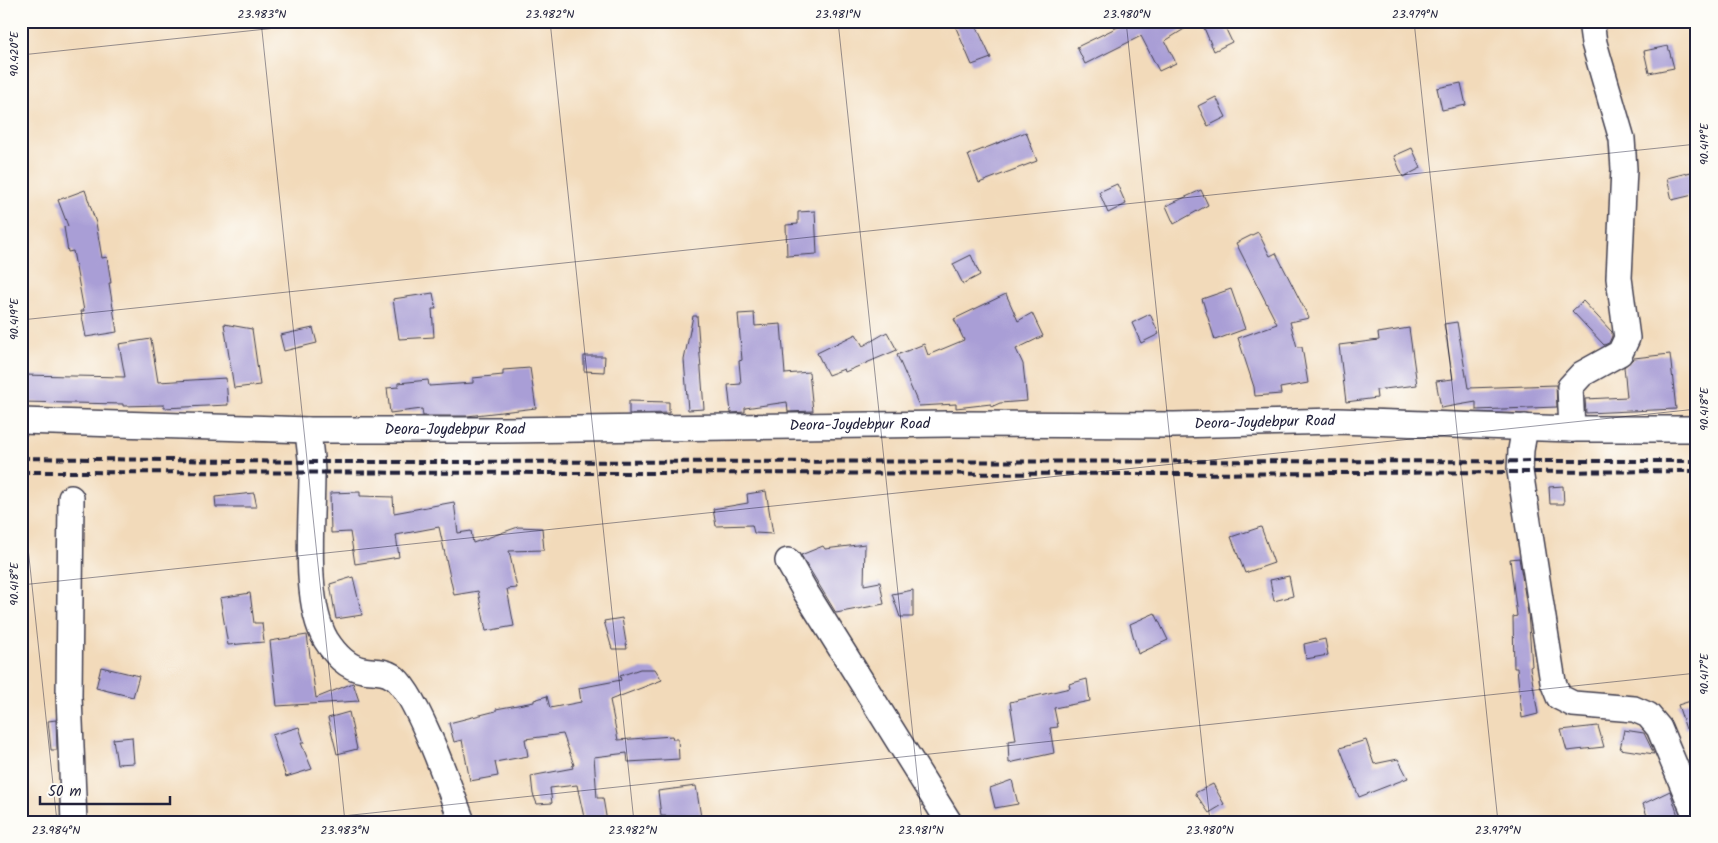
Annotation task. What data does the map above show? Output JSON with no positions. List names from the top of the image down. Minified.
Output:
{"streets":{"street":["Deora-Joydebpur Road"]},"scale_bar":"50 m","coordinates":["23.983°N","23.982°N","23.981°N","23.980°N","23.979°N","90.420°E","90.419°E","90.418°E","90.417°E","23.984°N"]}
